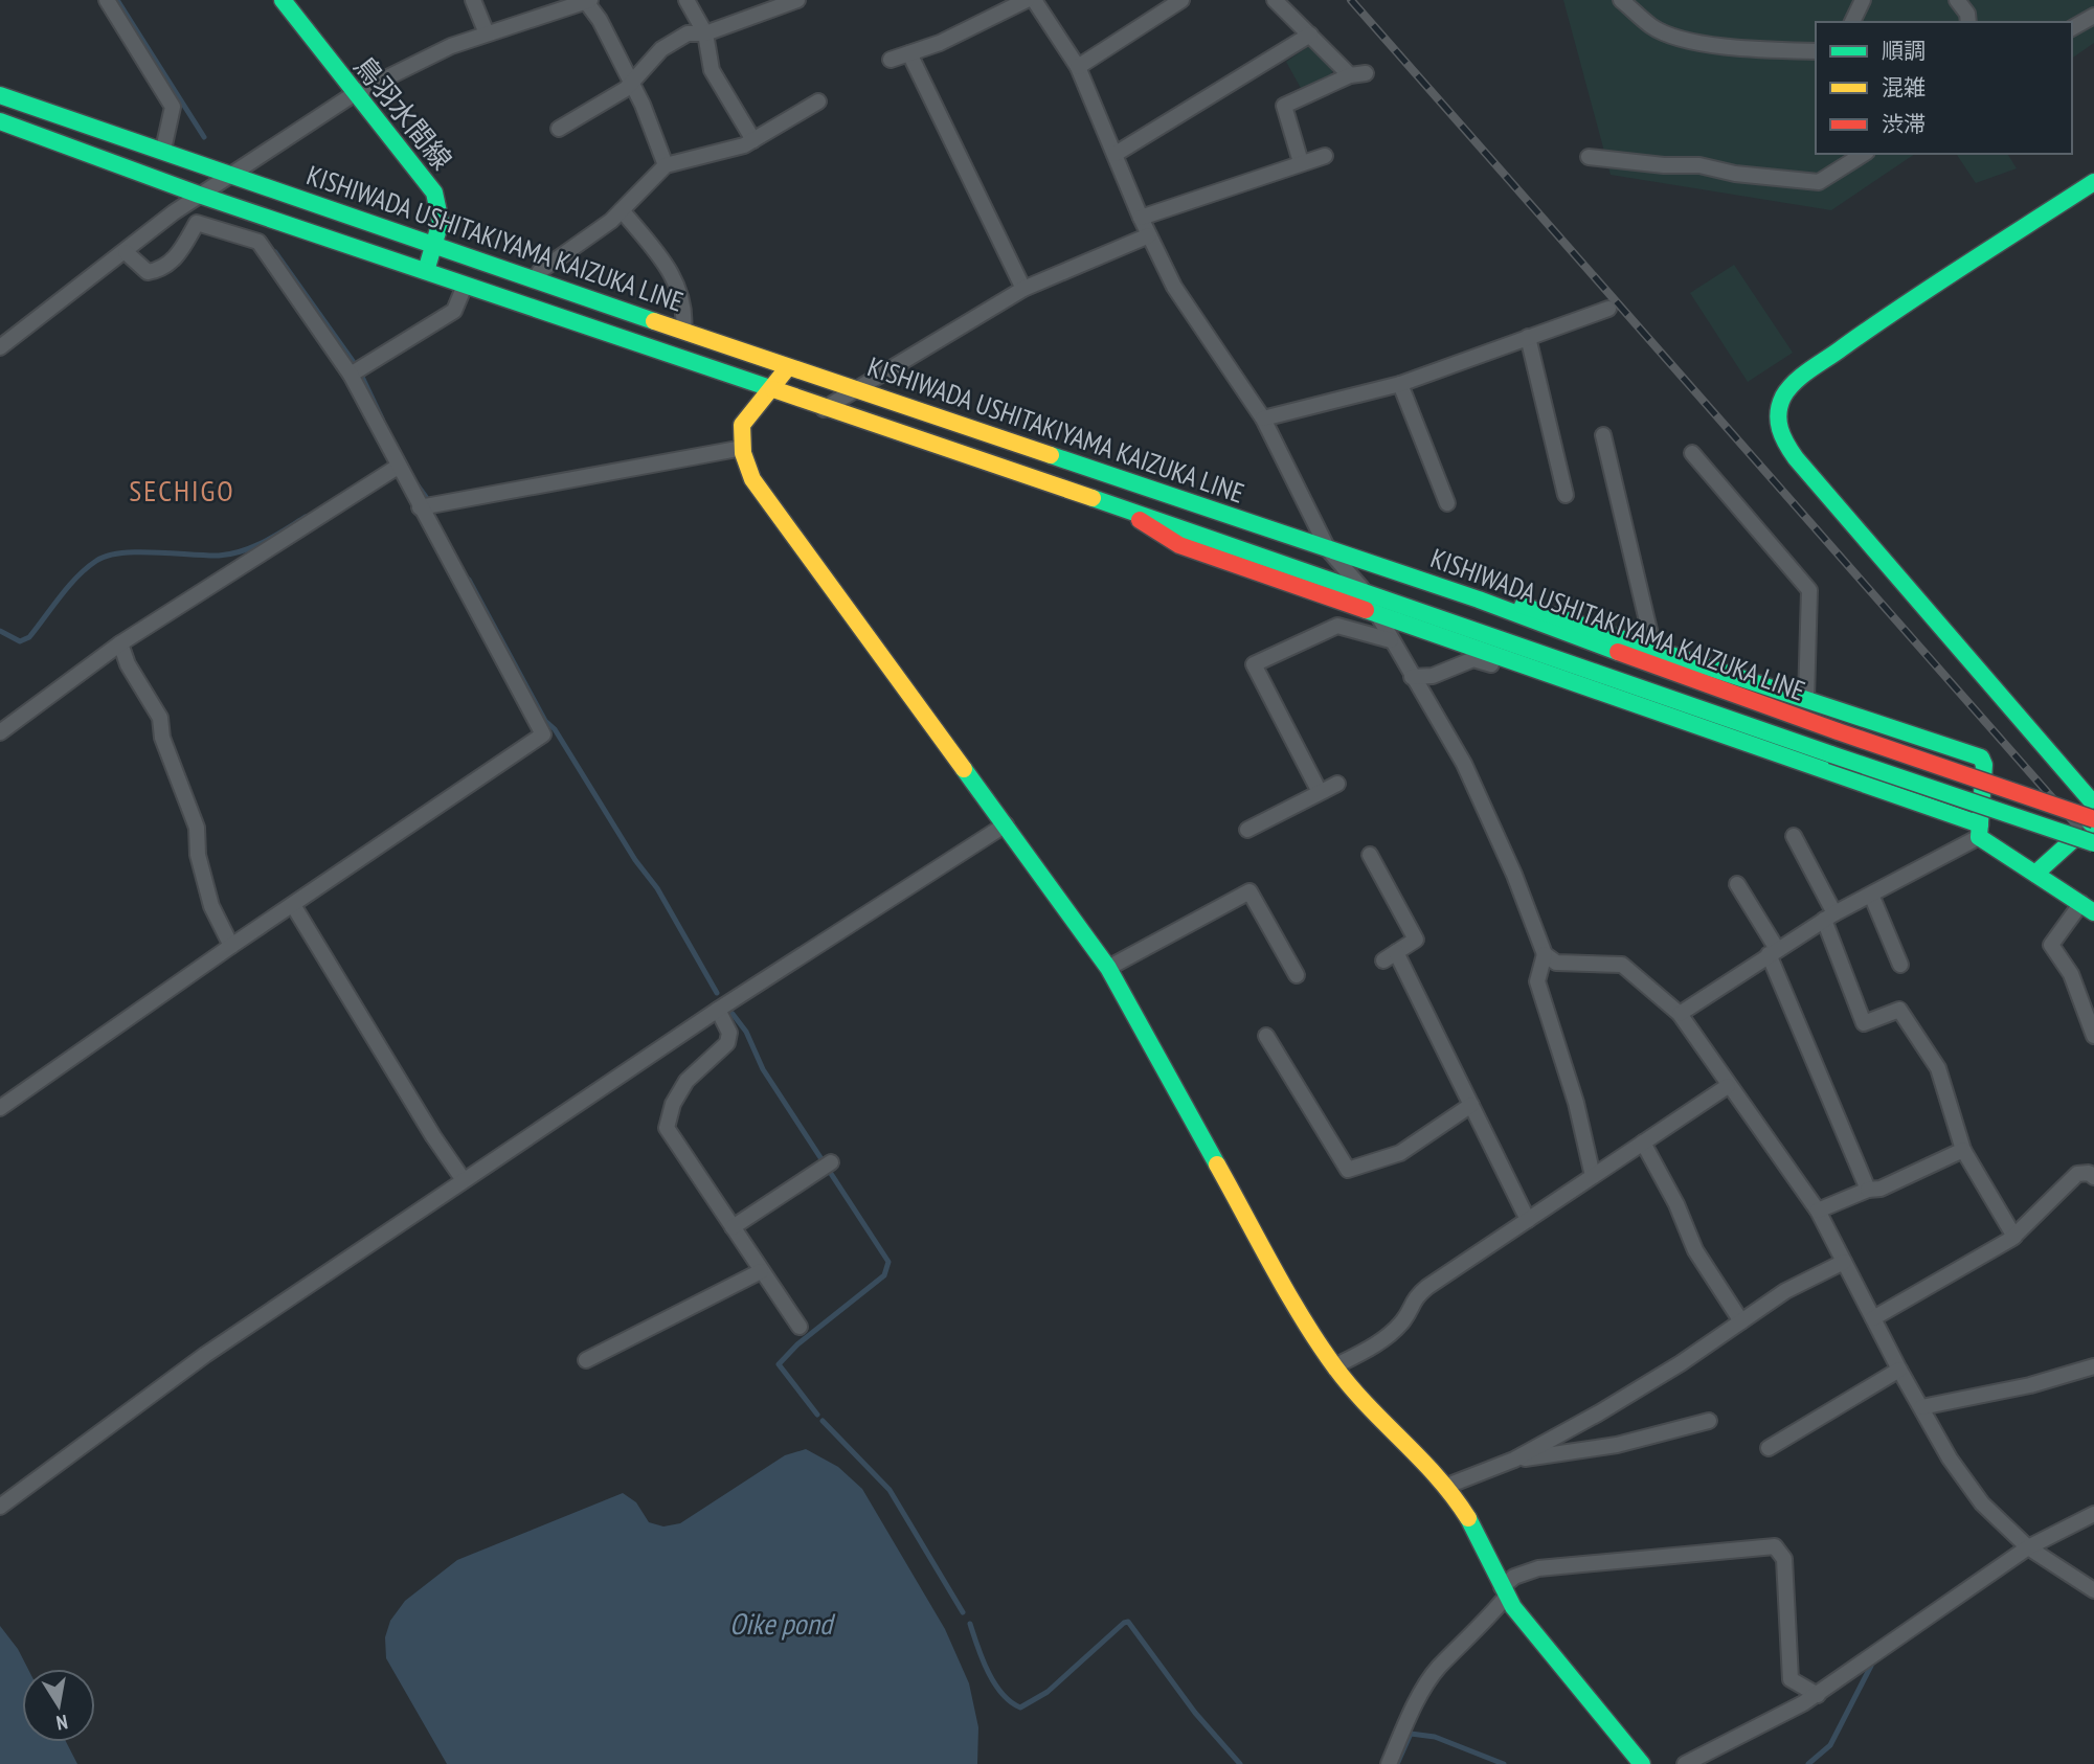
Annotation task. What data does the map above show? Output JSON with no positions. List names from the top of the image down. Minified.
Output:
{"streets":{"street":["鳥羽水間線","KISHIWADA USHITAKIYAMA KAIZUKA LINE"]},"crossings":[["鳥羽水間線","KISHIWADA USHITAKIYAMA KAIZUKA LINE"]],"districts":["SECHIGO"],"water":["Oike pond"],"legend":["順調","混雑","渋滞"],"north":"bottom"}
